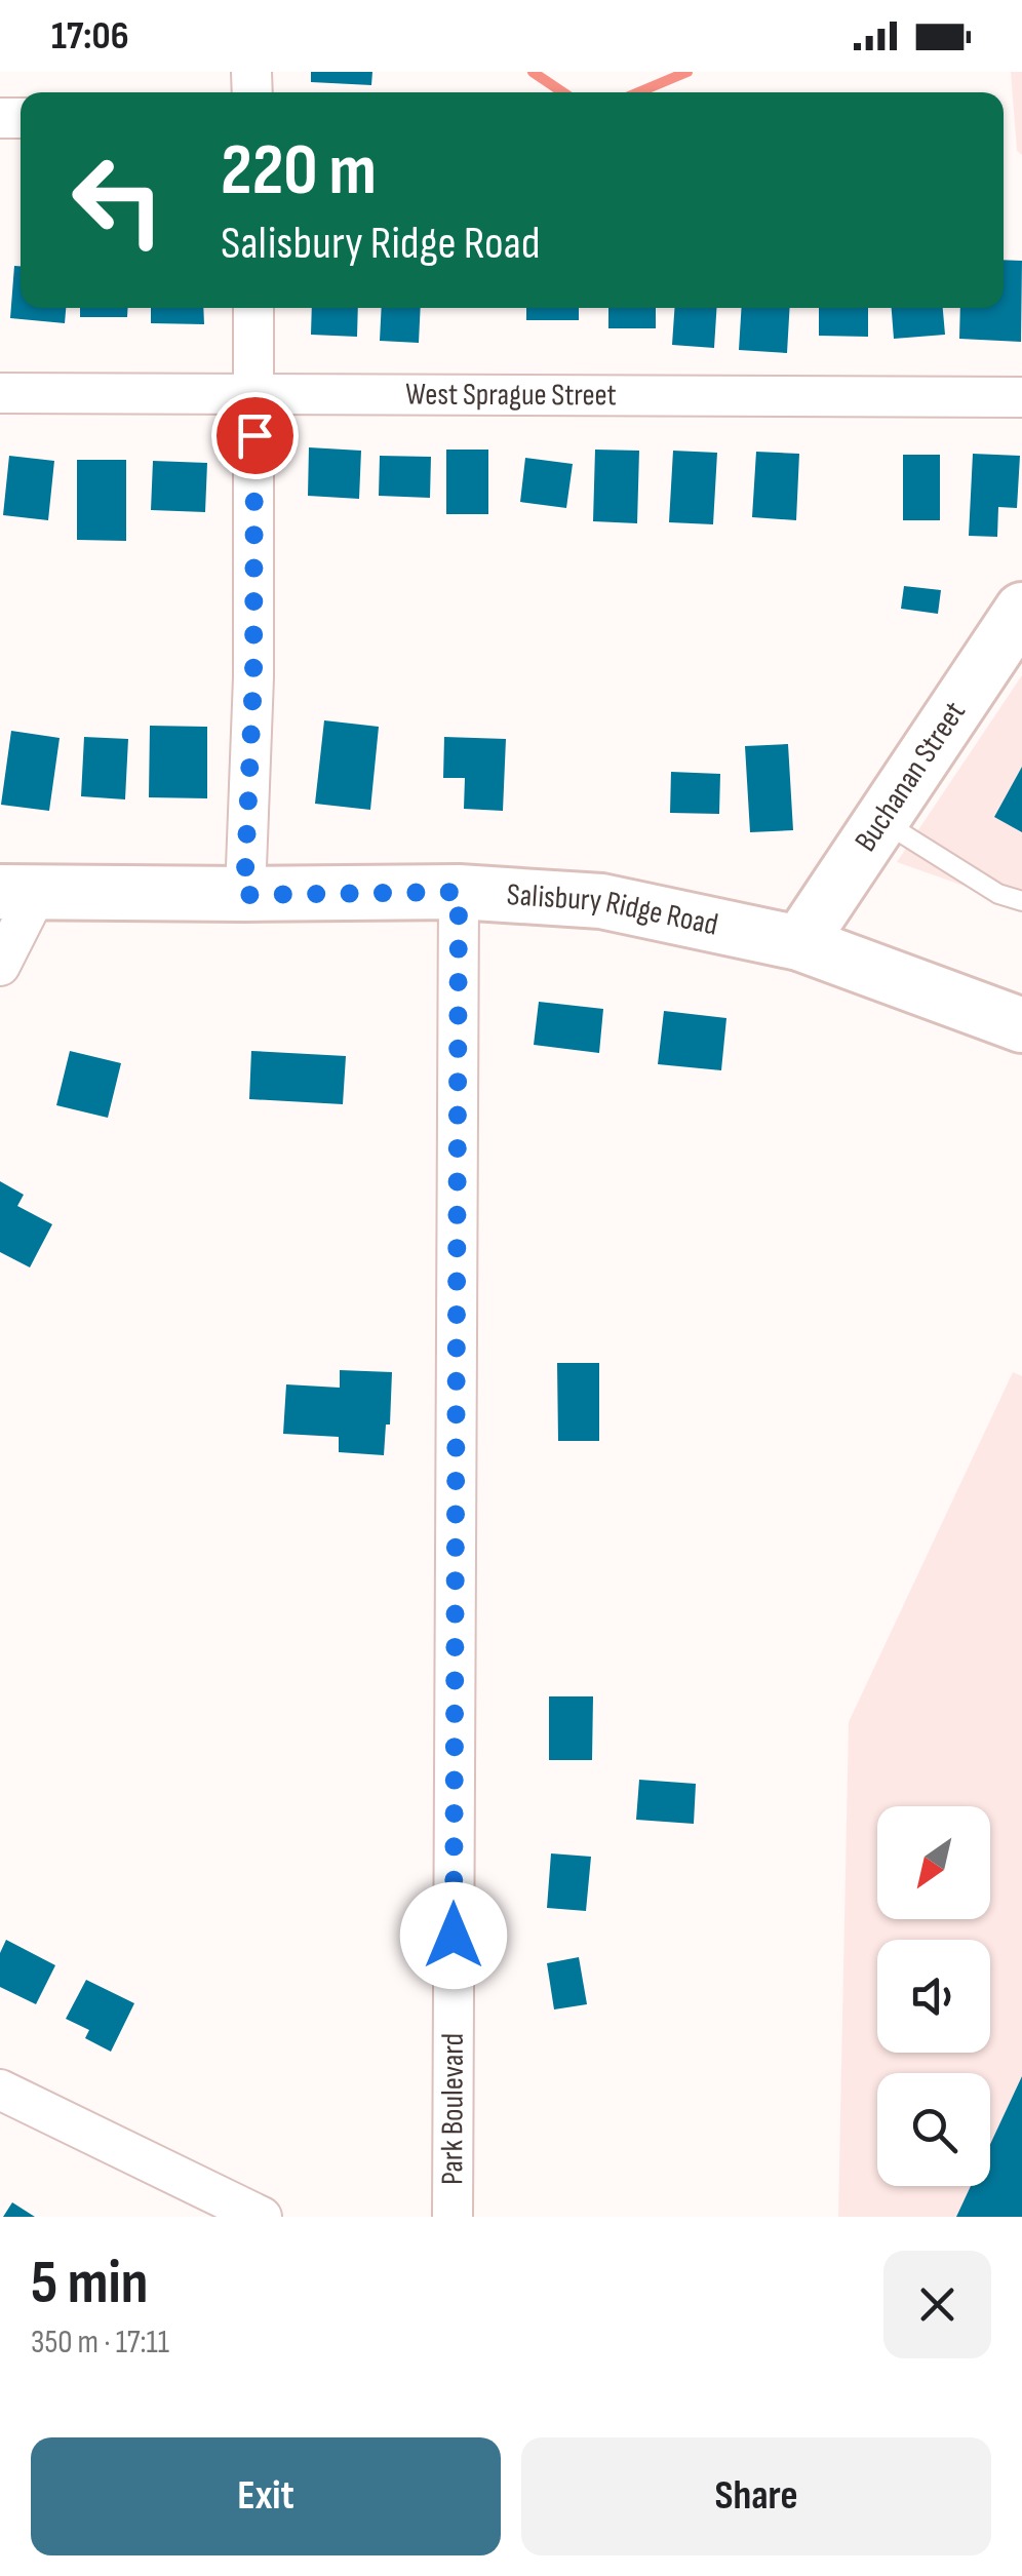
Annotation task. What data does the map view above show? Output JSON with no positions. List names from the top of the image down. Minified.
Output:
{"streets":{"street":["West Sprague Street","Buchanan Street","Salisbury Ridge Road","Park Boulevard"]},"crossings":[["Buchanan Street","Salisbury Ridge Road"],["Salisbury Ridge Road","Park Boulevard"]],"north":"bottom left","page":{"status":"17:06","turn":["220 m","Salisbury Ridge Road"],"heading":["5 min","350 m · 17:11"],"buttons":["Exit","Share"]}}
